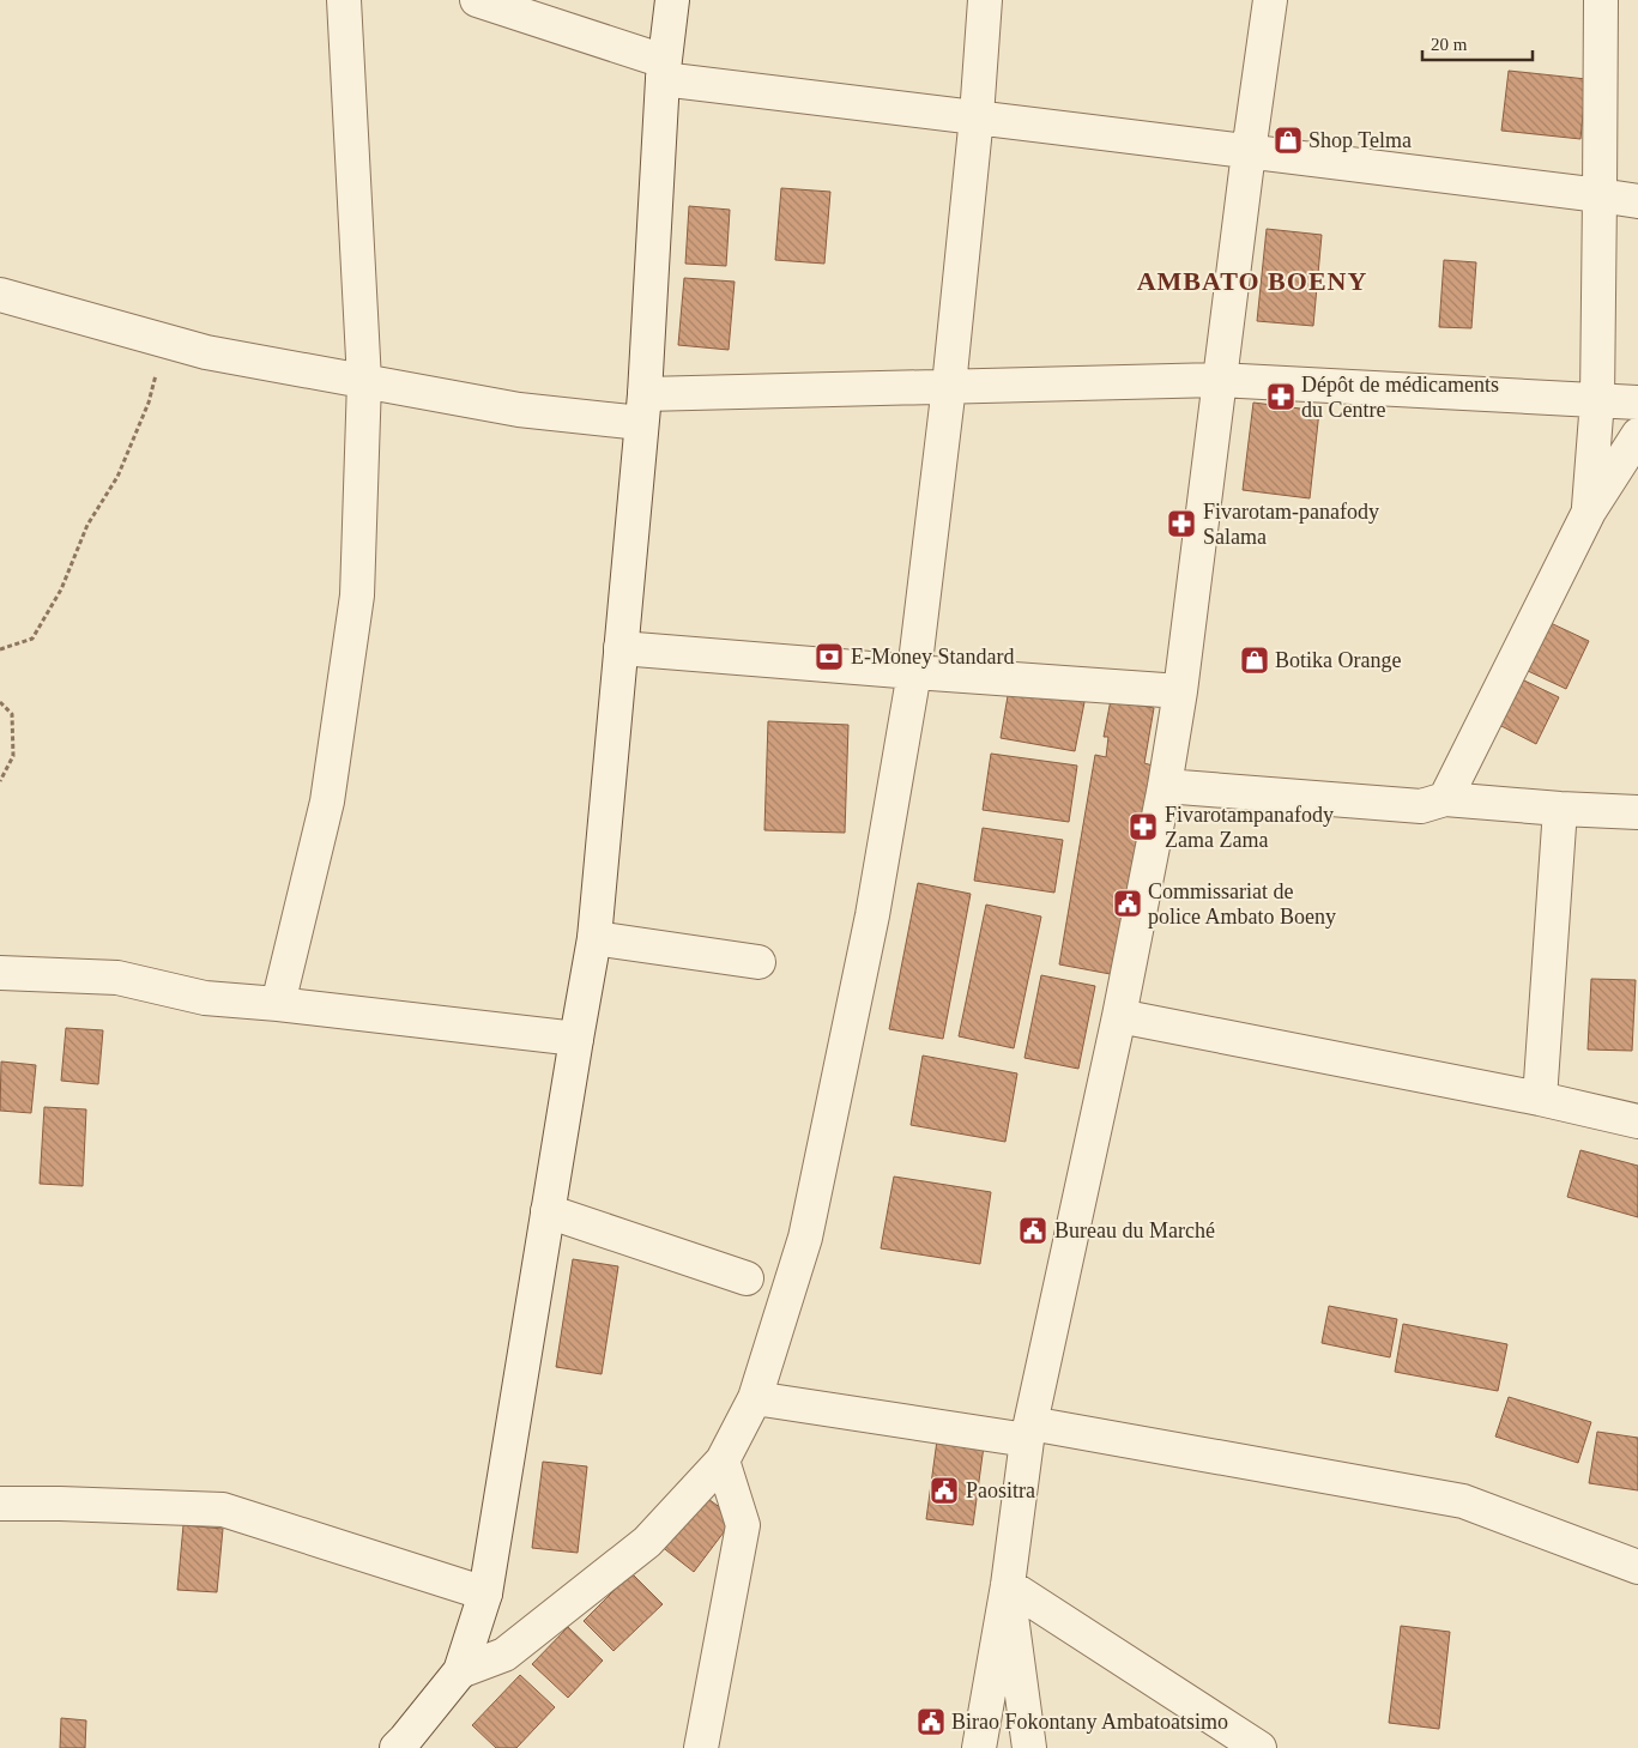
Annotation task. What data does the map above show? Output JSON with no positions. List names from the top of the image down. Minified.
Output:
{"districts":["AMBATO BOENY"],"places":{"shop":["Shop Telma","Botika Orange"],"pharmacy":["Dépôt de médicaments du Centre","Fivarotam-panafody Salama","Fivarotampanafody Zama Zama"],"bank":["E-Money Standard"],"public building":["Commissariat de police Ambato Boeny","Bureau du Marché","Paositra","Birao Fokontany Ambatoatsimo"]},"scale_bar":"20 m"}
